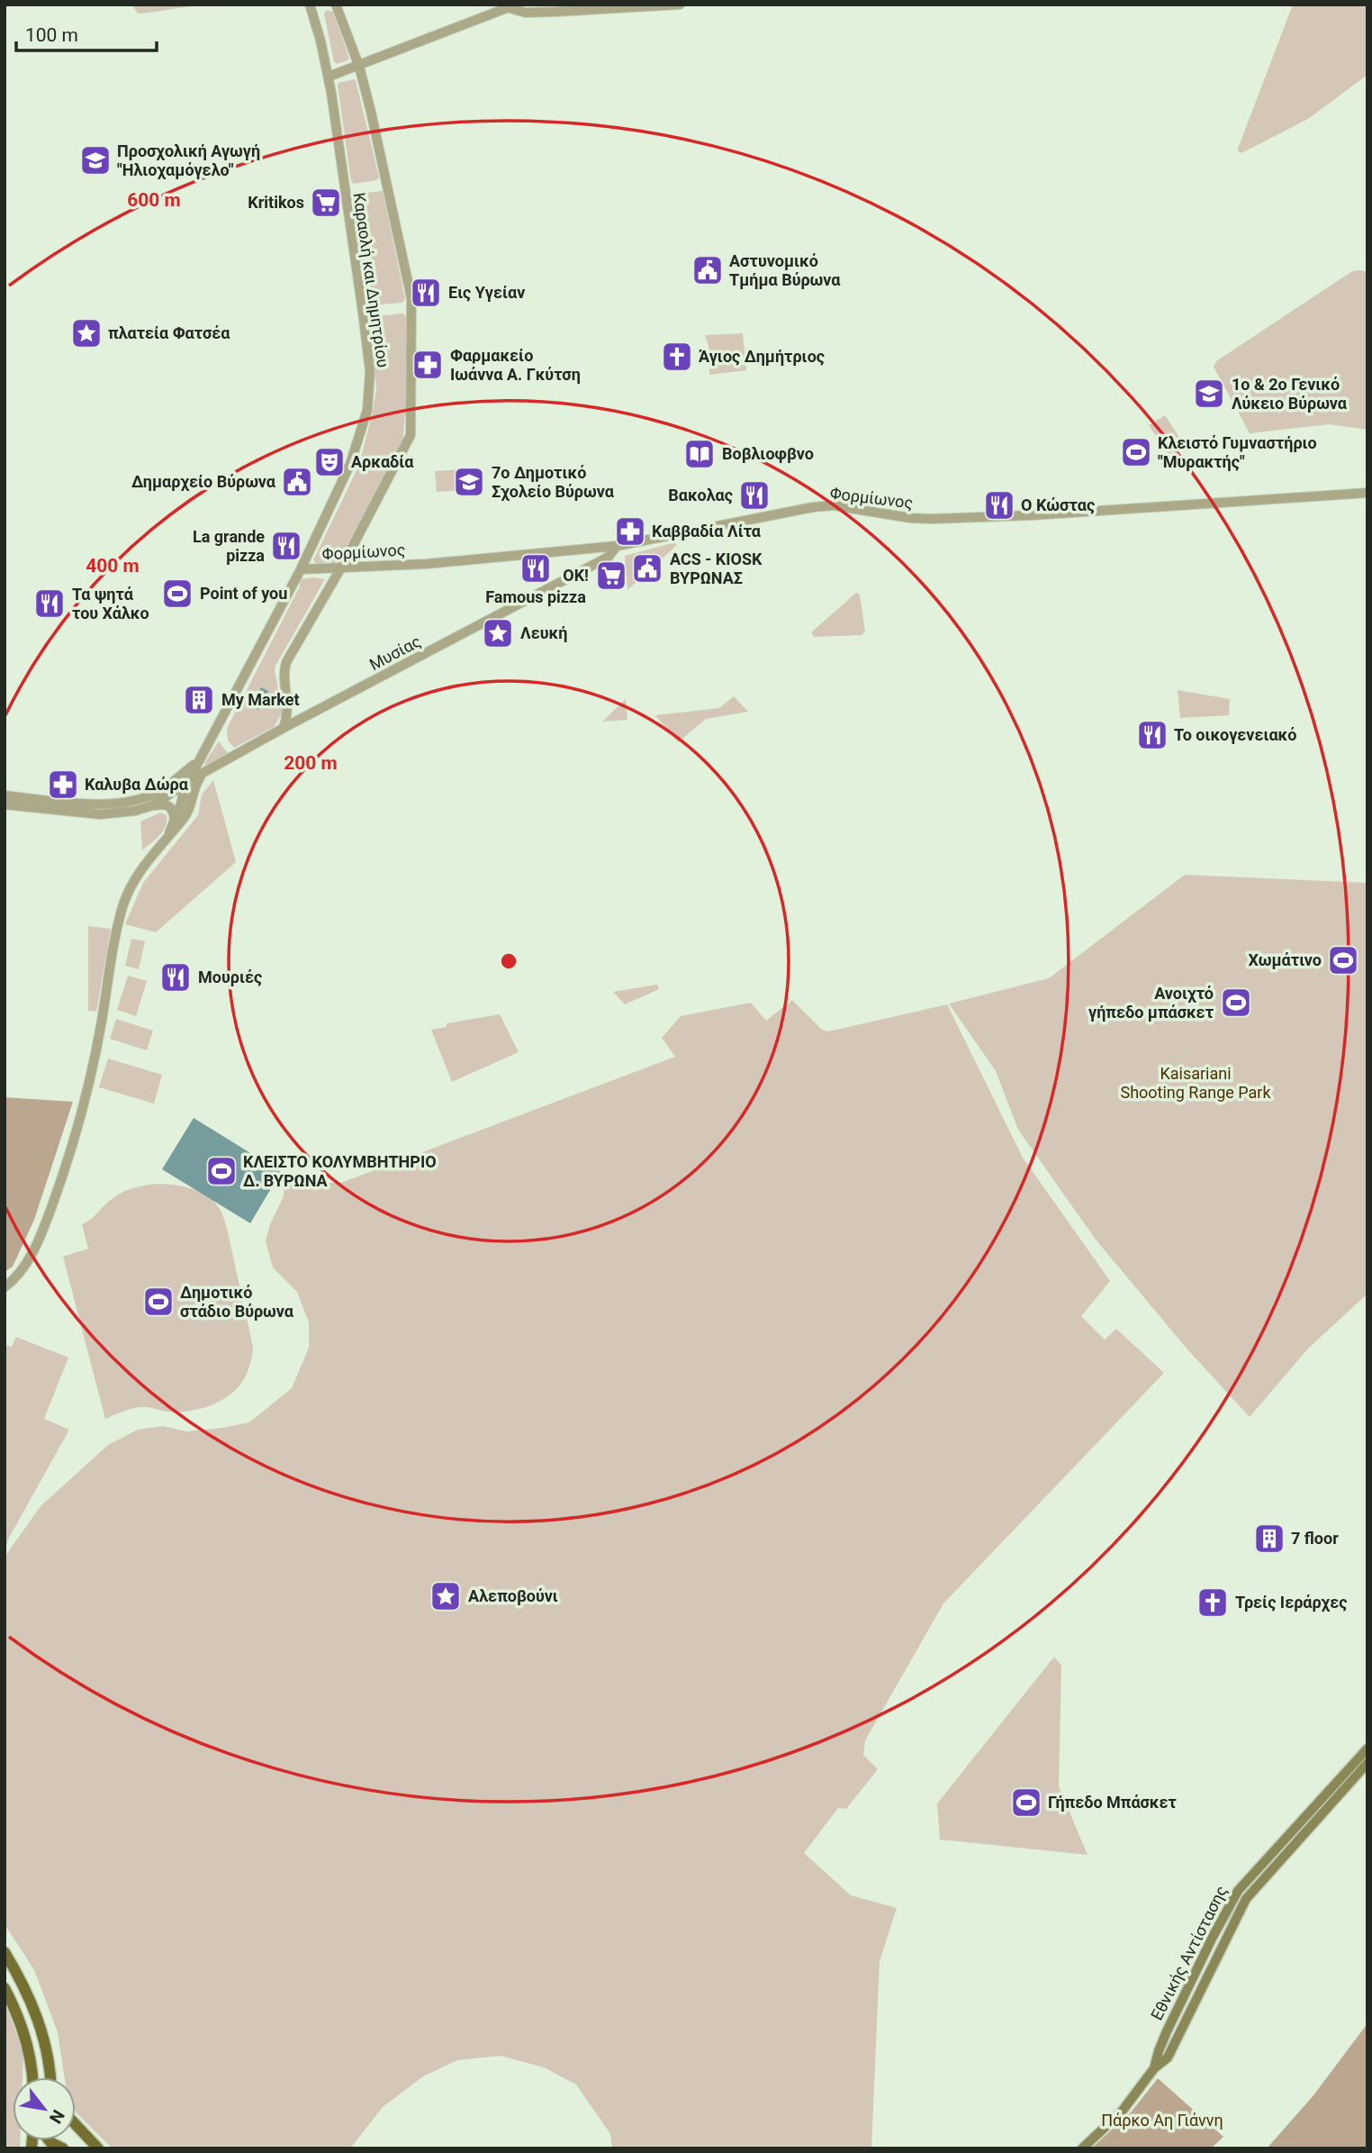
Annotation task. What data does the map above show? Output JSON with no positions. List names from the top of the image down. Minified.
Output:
{"streets":{"main road":["Εθνικής Αντίστασης"],"street":["Καραολή και Δημητρίου","Φορμίωνος","Μυσίας"]},"crossings":[["Καραολή και Δημητρίου","Φορμίωνος"],["Καραολή και Δημητρίου","Μυσίας"],["Φορμίωνος","Μυσίας"]],"parks":["Kaisariani Shooting Range Park","Πάρκο Αη Γιάννη"],"places":{"school or university":["Προσχολική Αγωγή \"Ηλιοχαμόγελο\"","1ο & 2ο Γενικό Λύκειο Βύρωνα","7ο Δημοτικό Σχολείο Βύρωνα"],"supermarket":["Kritikos","OK!"],"public building":["Αστυνομικό Τμήμα Βύρωνα","Δημαρχείο Βύρωνα","ACS - KIOSK ΒΥΡΩΝΑΣ"],"restaurant":["Εις Υγείαν","Βακολας","Ο Κώστας","La grande pizza","Famous pizza","Τα ψητά του Χάλκο","Το οικογενειακό","Μουριές"],"place":["πλατεία Φατσέα","Λευκή","Αλεποβούνι"],"church":["Άγιος Δημήτριος","Τρείς Ιεράρχες"],"pharmacy":["Φαρμακείο Ιωάννα Α. Γκύτση","Καββαδία Λίτα","Καλυβα Δώρα"],"sports":["Κλειστό Γυμναστήριο \"Μυρακτής\"","Point of you","Χωμάτινο","Ανοιχτό γήπεδο μπάσκετ","ΚΛΕΙΣΤΟ ΚΟΛΥΜΒΗΤΗΡΙΟ Δ. ΒΥΡΩΝΑ","Δημοτικό στάδιο Βύρωνα","Γήπεδο Μπάσκετ"],"library":["Βοβλιοφβνο"],"theatre":["Αρκαδία"],"building":["My Market","7 floor"]},"scale_bar":"100 m","north":"bottom right","rings":["600 m","400 m","200 m"]}
